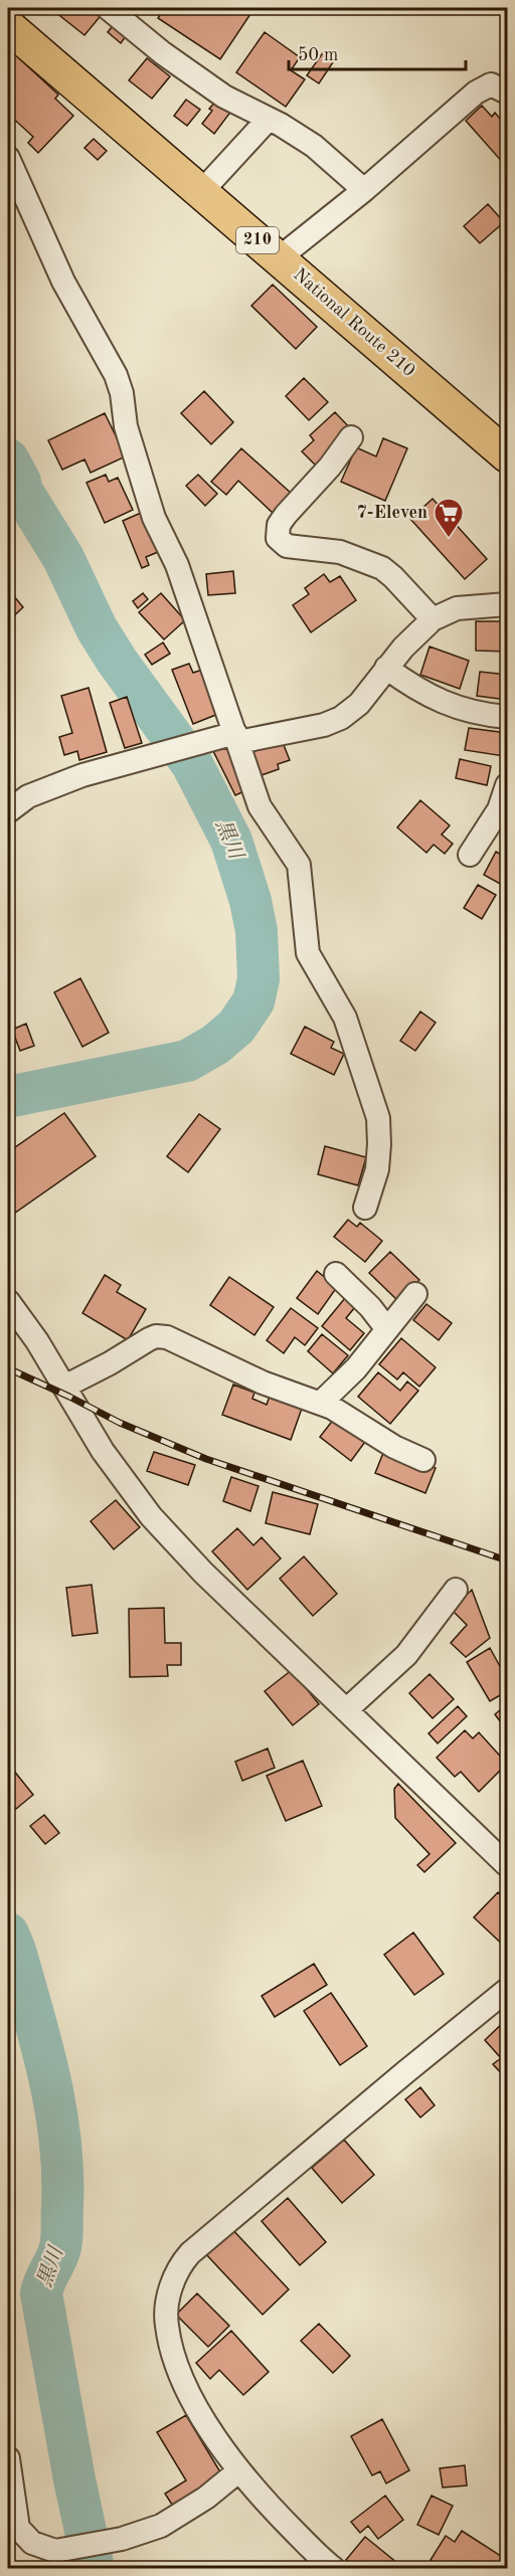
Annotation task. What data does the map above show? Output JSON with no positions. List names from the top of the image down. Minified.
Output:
{"streets":{"highway":["210","National Route 210"]},"water":["黒川"],"places":{"supermarket":["7-Eleven"]},"scale_bar":"50 m"}
